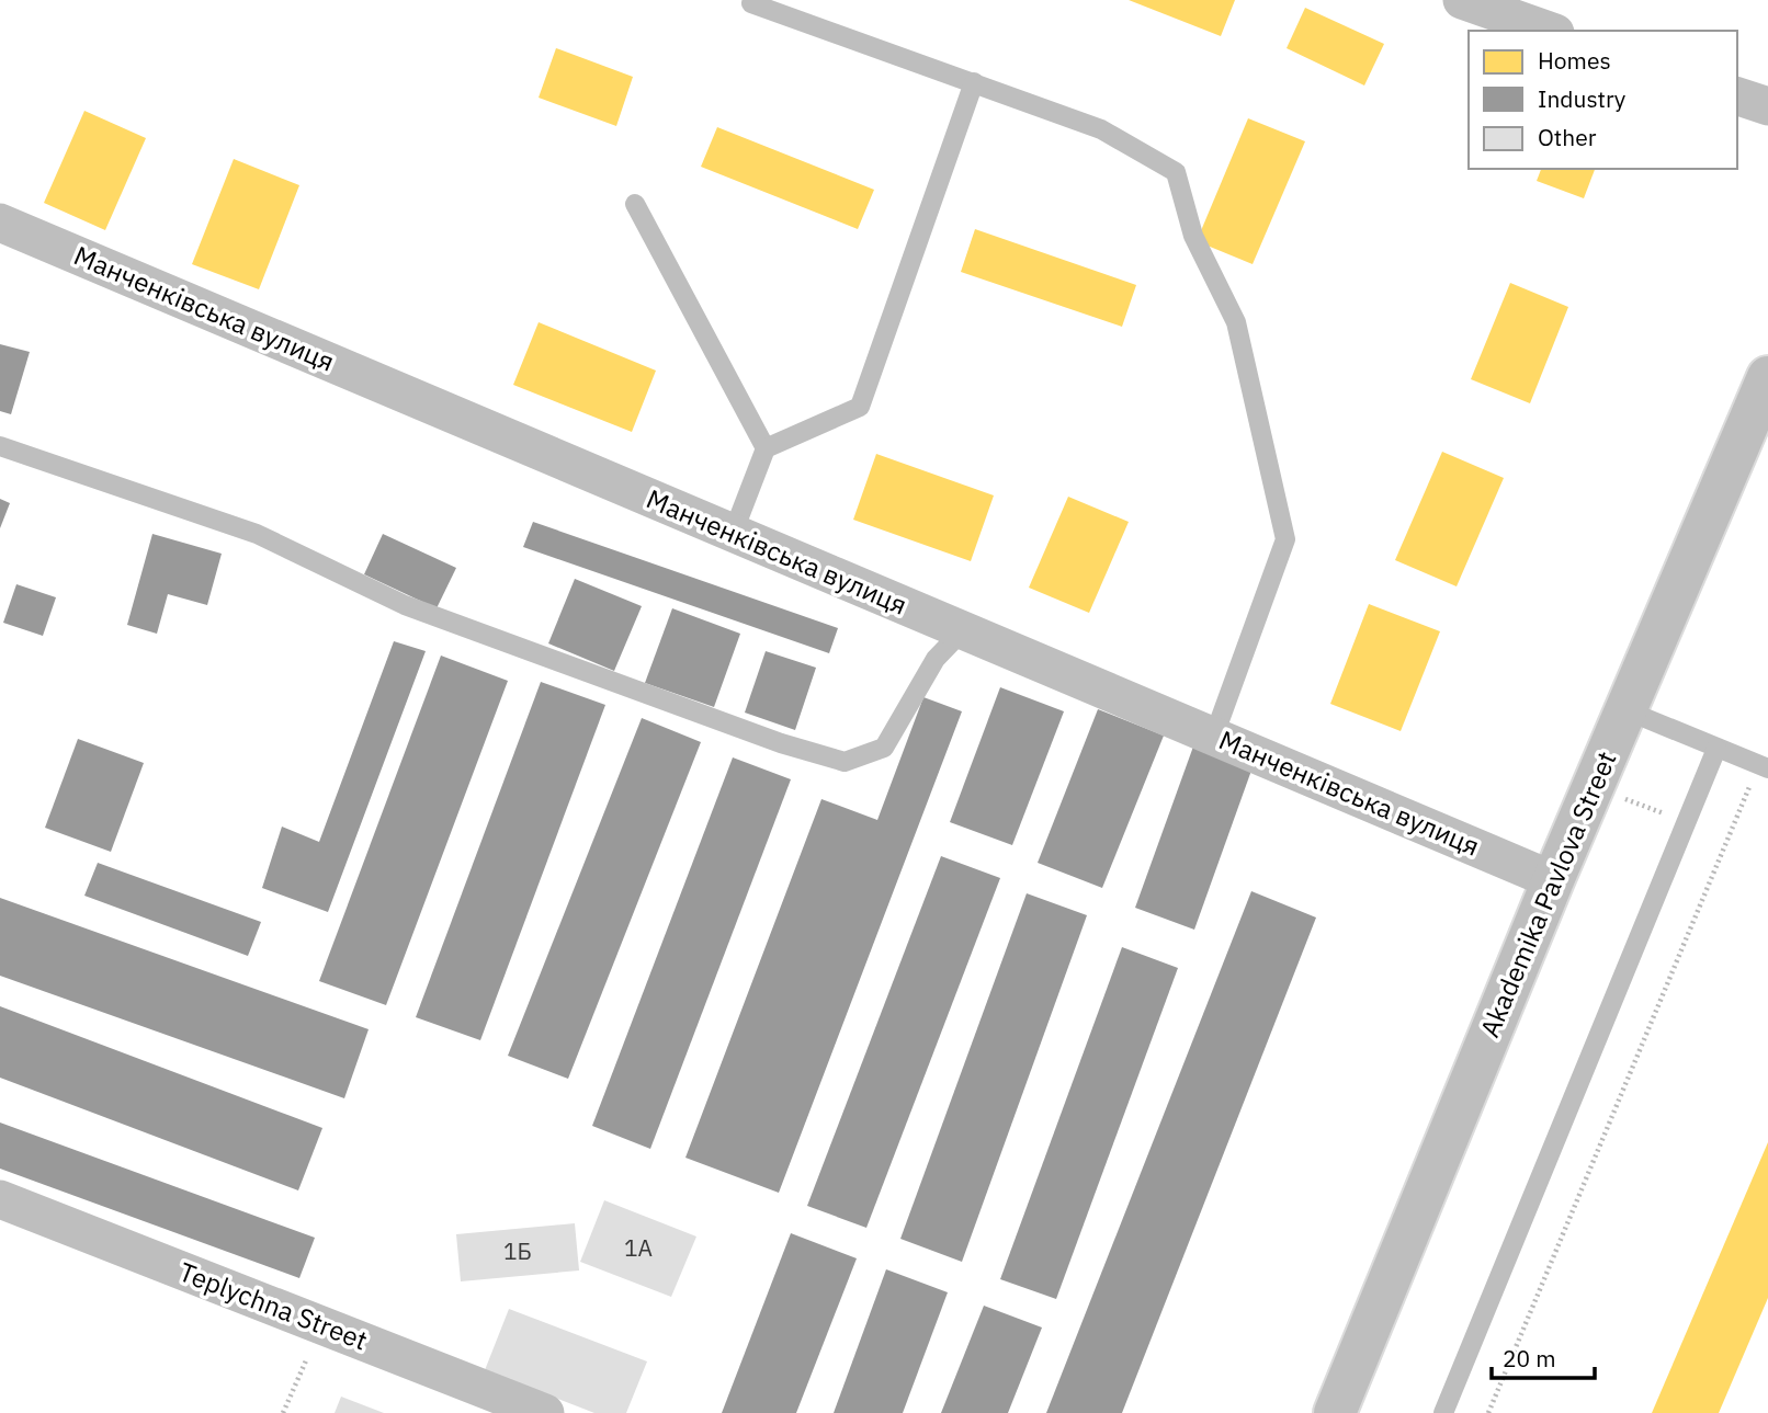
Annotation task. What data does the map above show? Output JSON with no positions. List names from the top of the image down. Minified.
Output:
{"streets":{"main road":["Akademika Pavlova Street"],"street":["Манченківська вулиця","Teplychna Street"]},"crossings":[["Манченківська вулиця","Akademika Pavlova Street"]],"house_numbers":["1А","1Б"],"legend":["Homes","Industry","Other"],"scale_bar":"20 m"}
